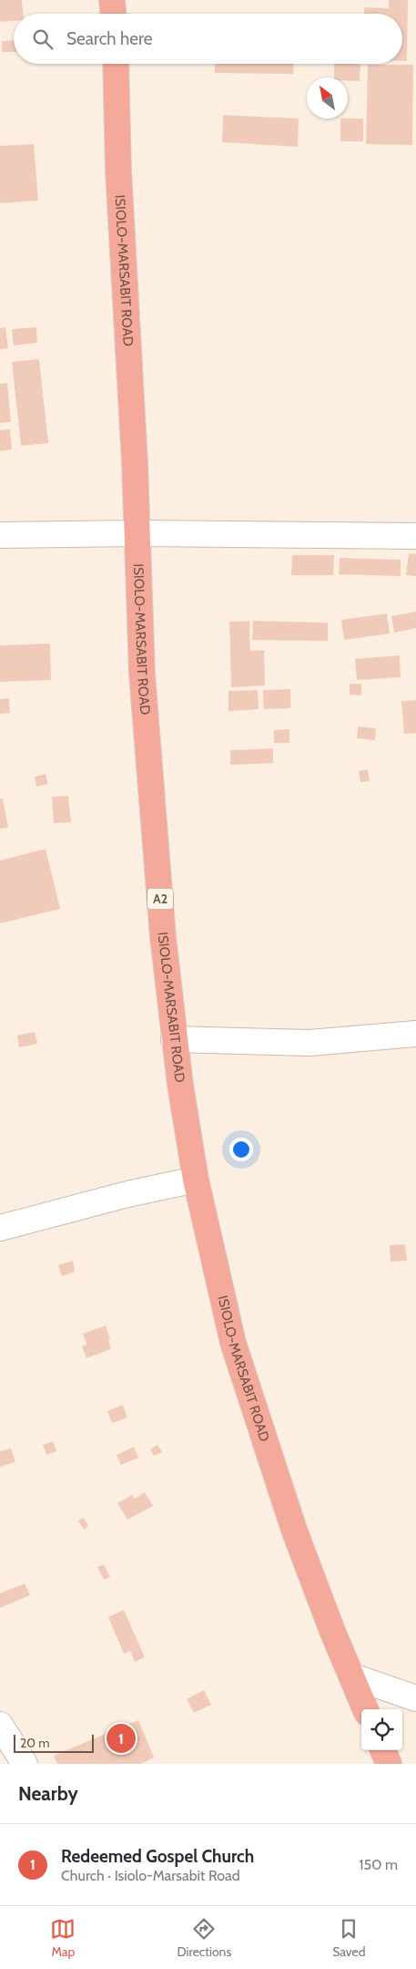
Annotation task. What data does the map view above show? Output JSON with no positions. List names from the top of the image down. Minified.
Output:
{"streets":{"highway":["ISIOLO-MARSABIT ROAD","A2"]},"scale_bar":"20 m","north":"top left","page":{"search":"Search here","pins":"1","scale":"20 m","heading":"Nearby","list":[{"mark":"1","name":"Redeemed Gospel Church","note":"Church · Isiolo-Marsabit Road","value":"150 m"}],"nav":["Map","Directions","Saved"]}}
